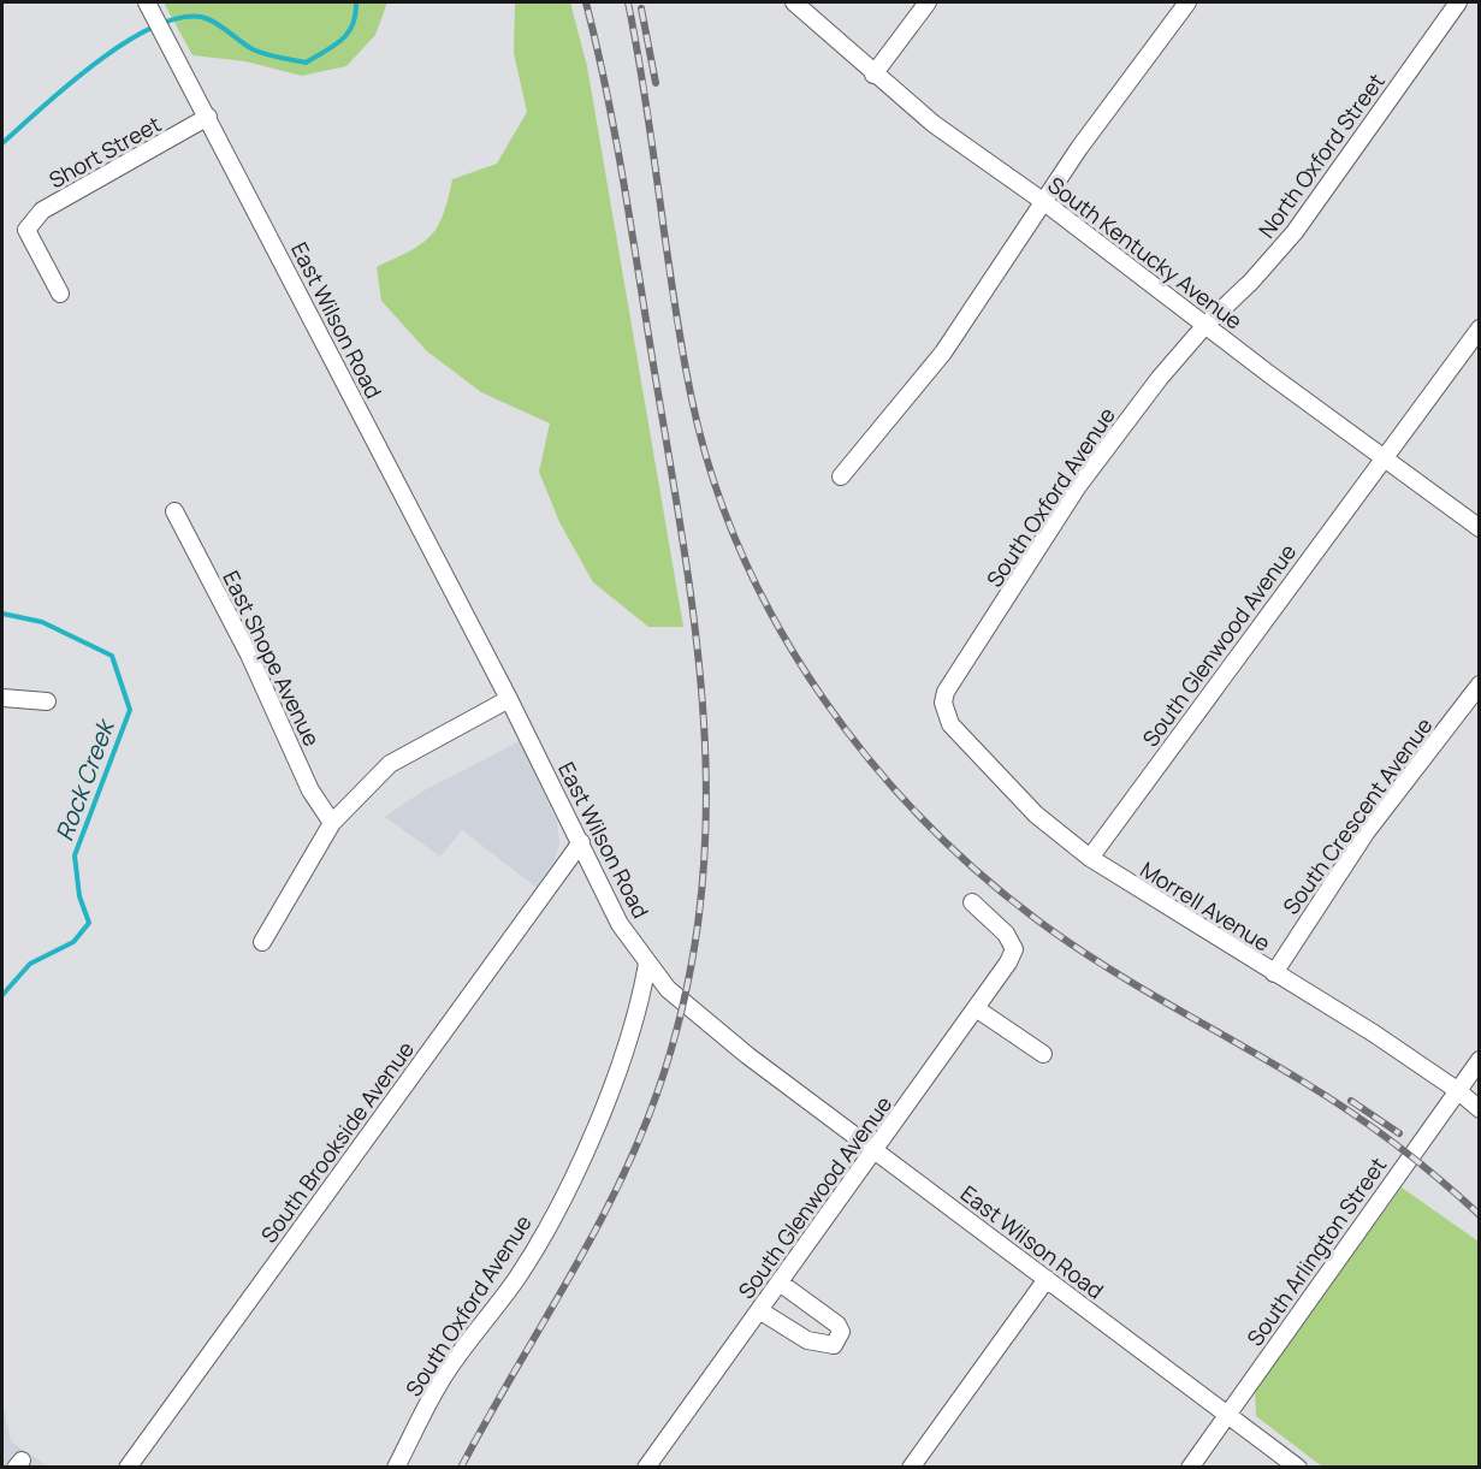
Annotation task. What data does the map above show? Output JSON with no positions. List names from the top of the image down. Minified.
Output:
{"streets":{"street":["Short Street","North Oxford Street","South Kentucky Avenue","East Wilson Road","South Oxford Avenue","South Glenwood Avenue","East Shope Avenue","South Crescent Avenue","Morrell Avenue","South Brookside Avenue","South Arlington Street"]},"crossings":[["Short Street","East Wilson Road"],["North Oxford Street","South Kentucky Avenue"],["North Oxford Street","South Oxford Avenue"],["South Kentucky Avenue","South Oxford Avenue"],["South Kentucky Avenue","South Glenwood Avenue"],["East Wilson Road","South Oxford Avenue"],["East Wilson Road","South Glenwood Avenue"],["East Wilson Road","South Brookside Avenue"],["East Wilson Road","South Arlington Street"],["South Oxford Avenue","Morrell Avenue"],["South Glenwood Avenue","Morrell Avenue"],["South Crescent Avenue","Morrell Avenue"],["Morrell Avenue","South Arlington Street"]],"water":["Rock Creek"]}
